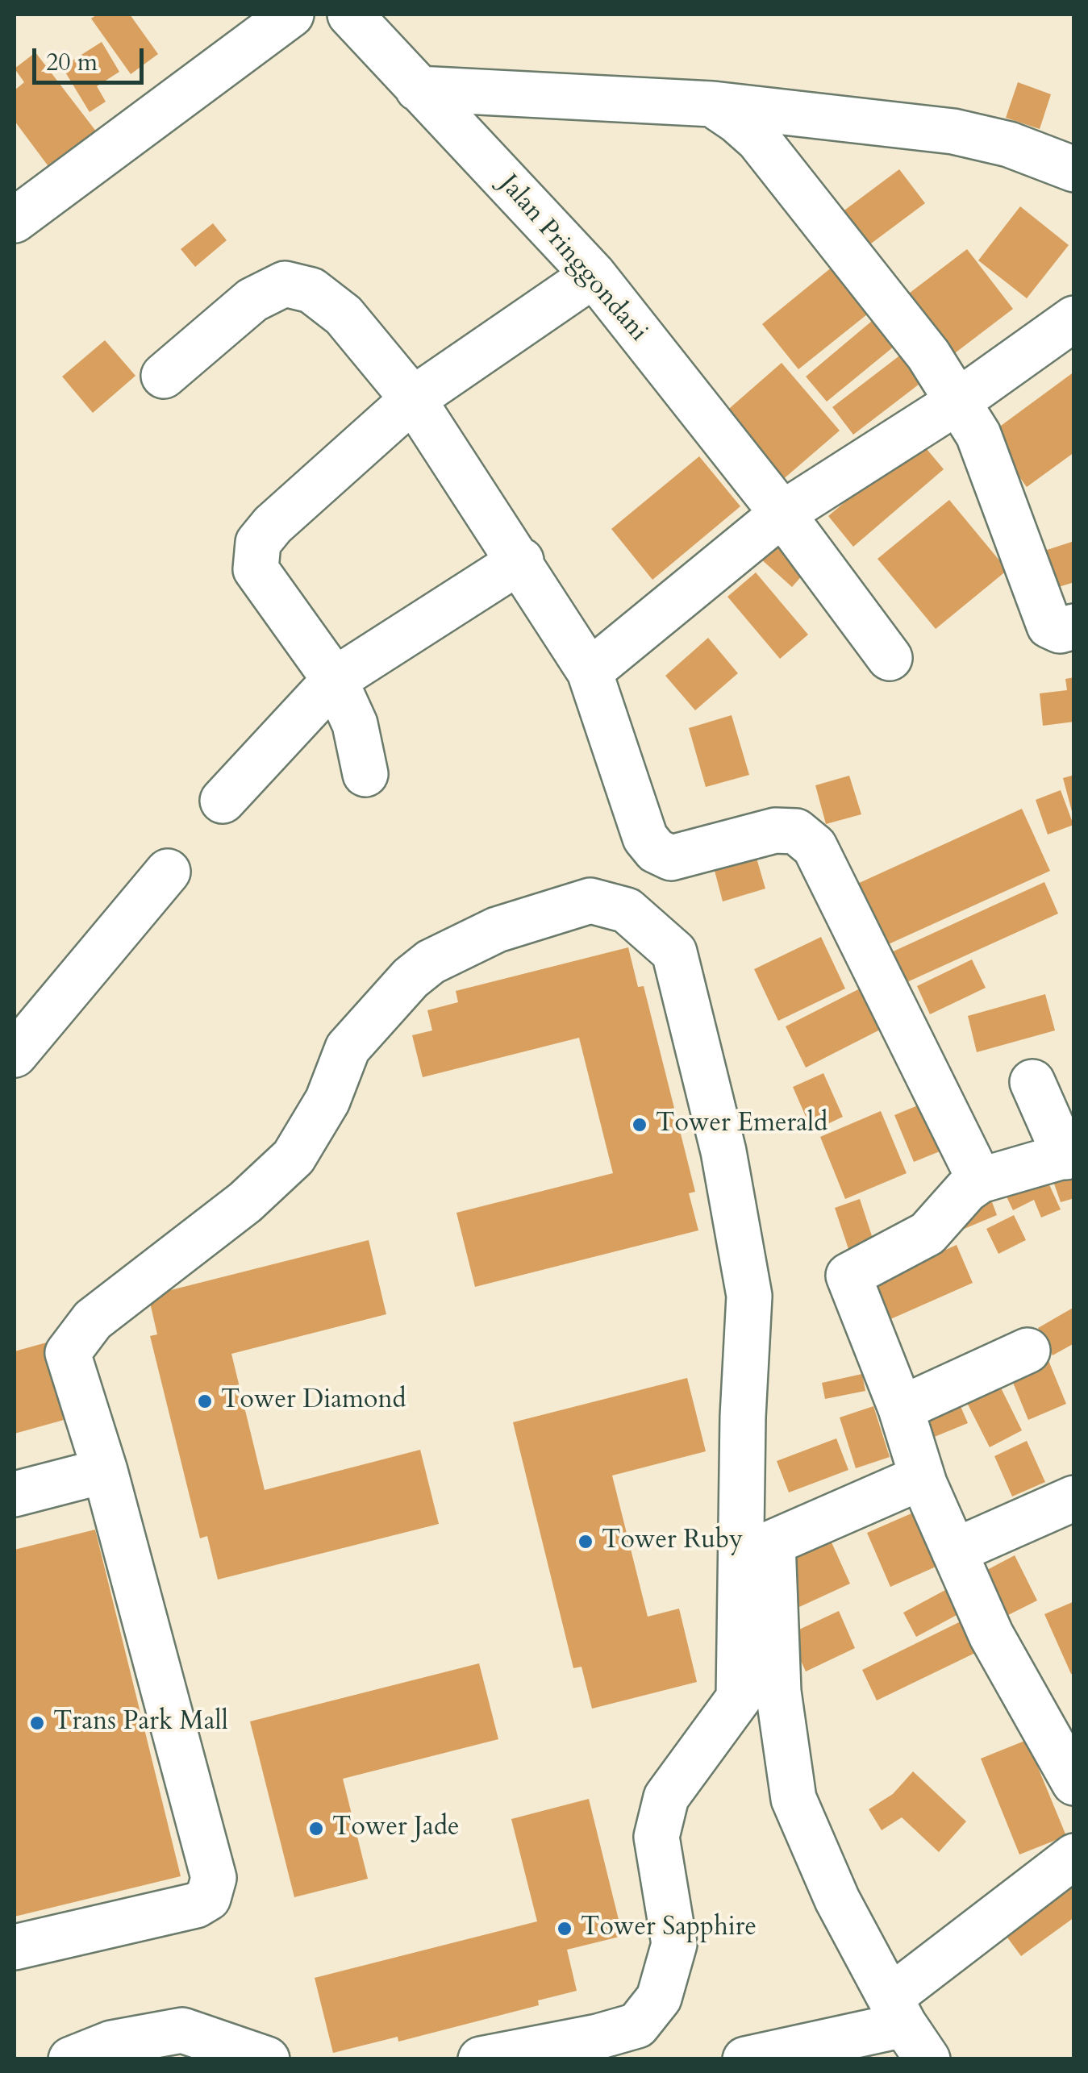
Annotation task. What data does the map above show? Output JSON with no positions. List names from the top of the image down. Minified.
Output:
{"streets":{"street":["Jalan Pringgondani"]},"places":["Tower Emerald","Tower Diamond","Tower Ruby","Trans Park Mall","Tower Jade","Tower Sapphire"],"scale_bar":"20 m"}
